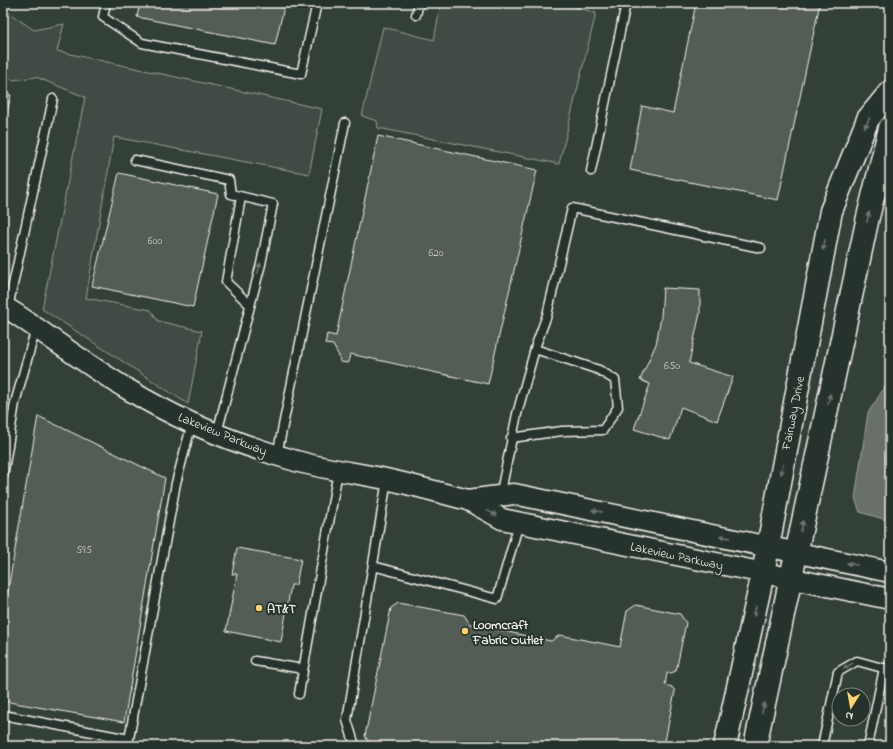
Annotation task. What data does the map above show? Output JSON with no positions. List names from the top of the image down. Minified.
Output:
{"streets":{"main road":["Fairway Drive"],"street":["Lakeview Parkway"]},"crossings":[["Fairway Drive","Lakeview Parkway"]],"places":["AT&T","Loomcraft Fabric Outlet"],"house_numbers":["600","620","650","595"],"north":"bottom"}
